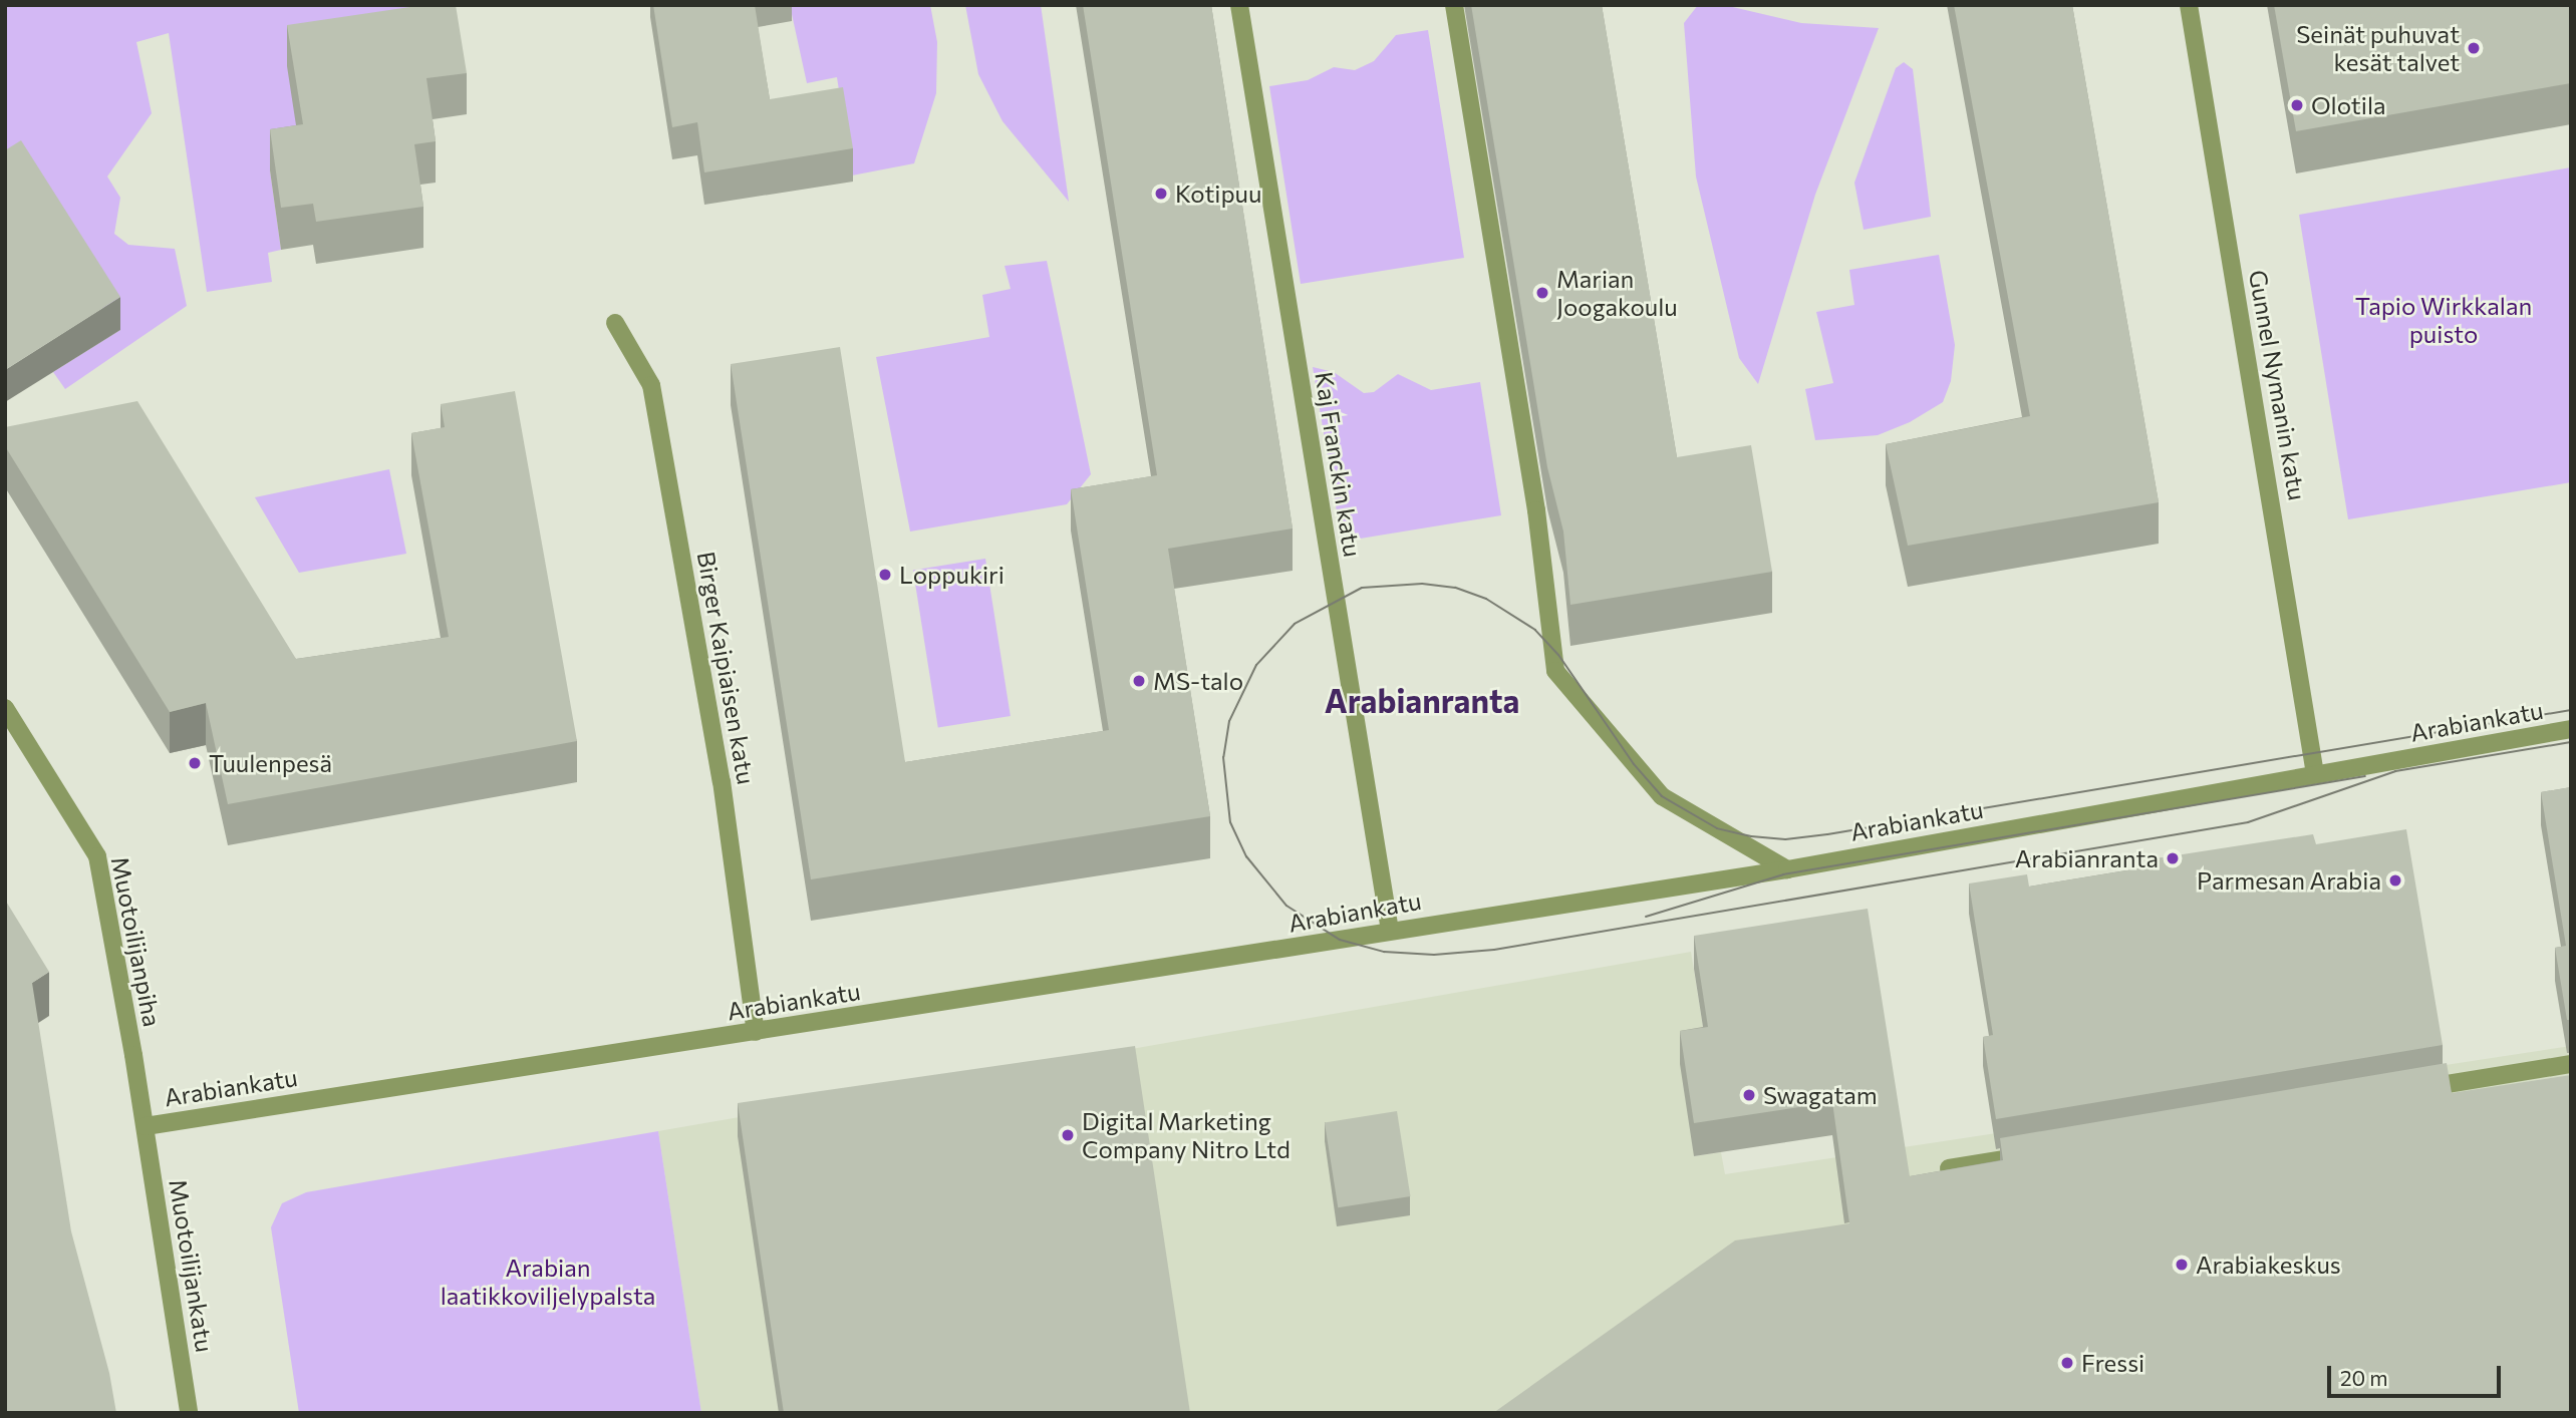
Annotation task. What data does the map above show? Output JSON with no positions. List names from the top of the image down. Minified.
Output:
{"streets":{"street":["Gunnel Nymanin katu","Kaj Franckin katu","Birger Kaipiaisen katu","Arabiankatu","Muotoilijanpiha","Muotoilijankatu"]},"crossings":[["Gunnel Nymanin katu","Arabiankatu"],["Kaj Franckin katu","Arabiankatu"],["Birger Kaipiaisen katu","Arabiankatu"],["Arabiankatu","Muotoilijanpiha"],["Arabiankatu","Muotoilijankatu"],["Muotoilijanpiha","Muotoilijankatu"]],"districts":["Arabianranta"],"parks":["Tapio Wirkkalan puisto","Arabian laatikkoviljelypalsta"],"places":["Seinät puhuvat kesät talvet","Olotila","Kotipuu","Marian Joogakoulu","Loppukiri","MS-talo","Tuulenpesä","Arabianranta","Parmesan Arabia","Swagatam","Digital Marketing Company Nitro Ltd","Arabiakeskus","Fressi"],"scale_bar":"20 m"}
